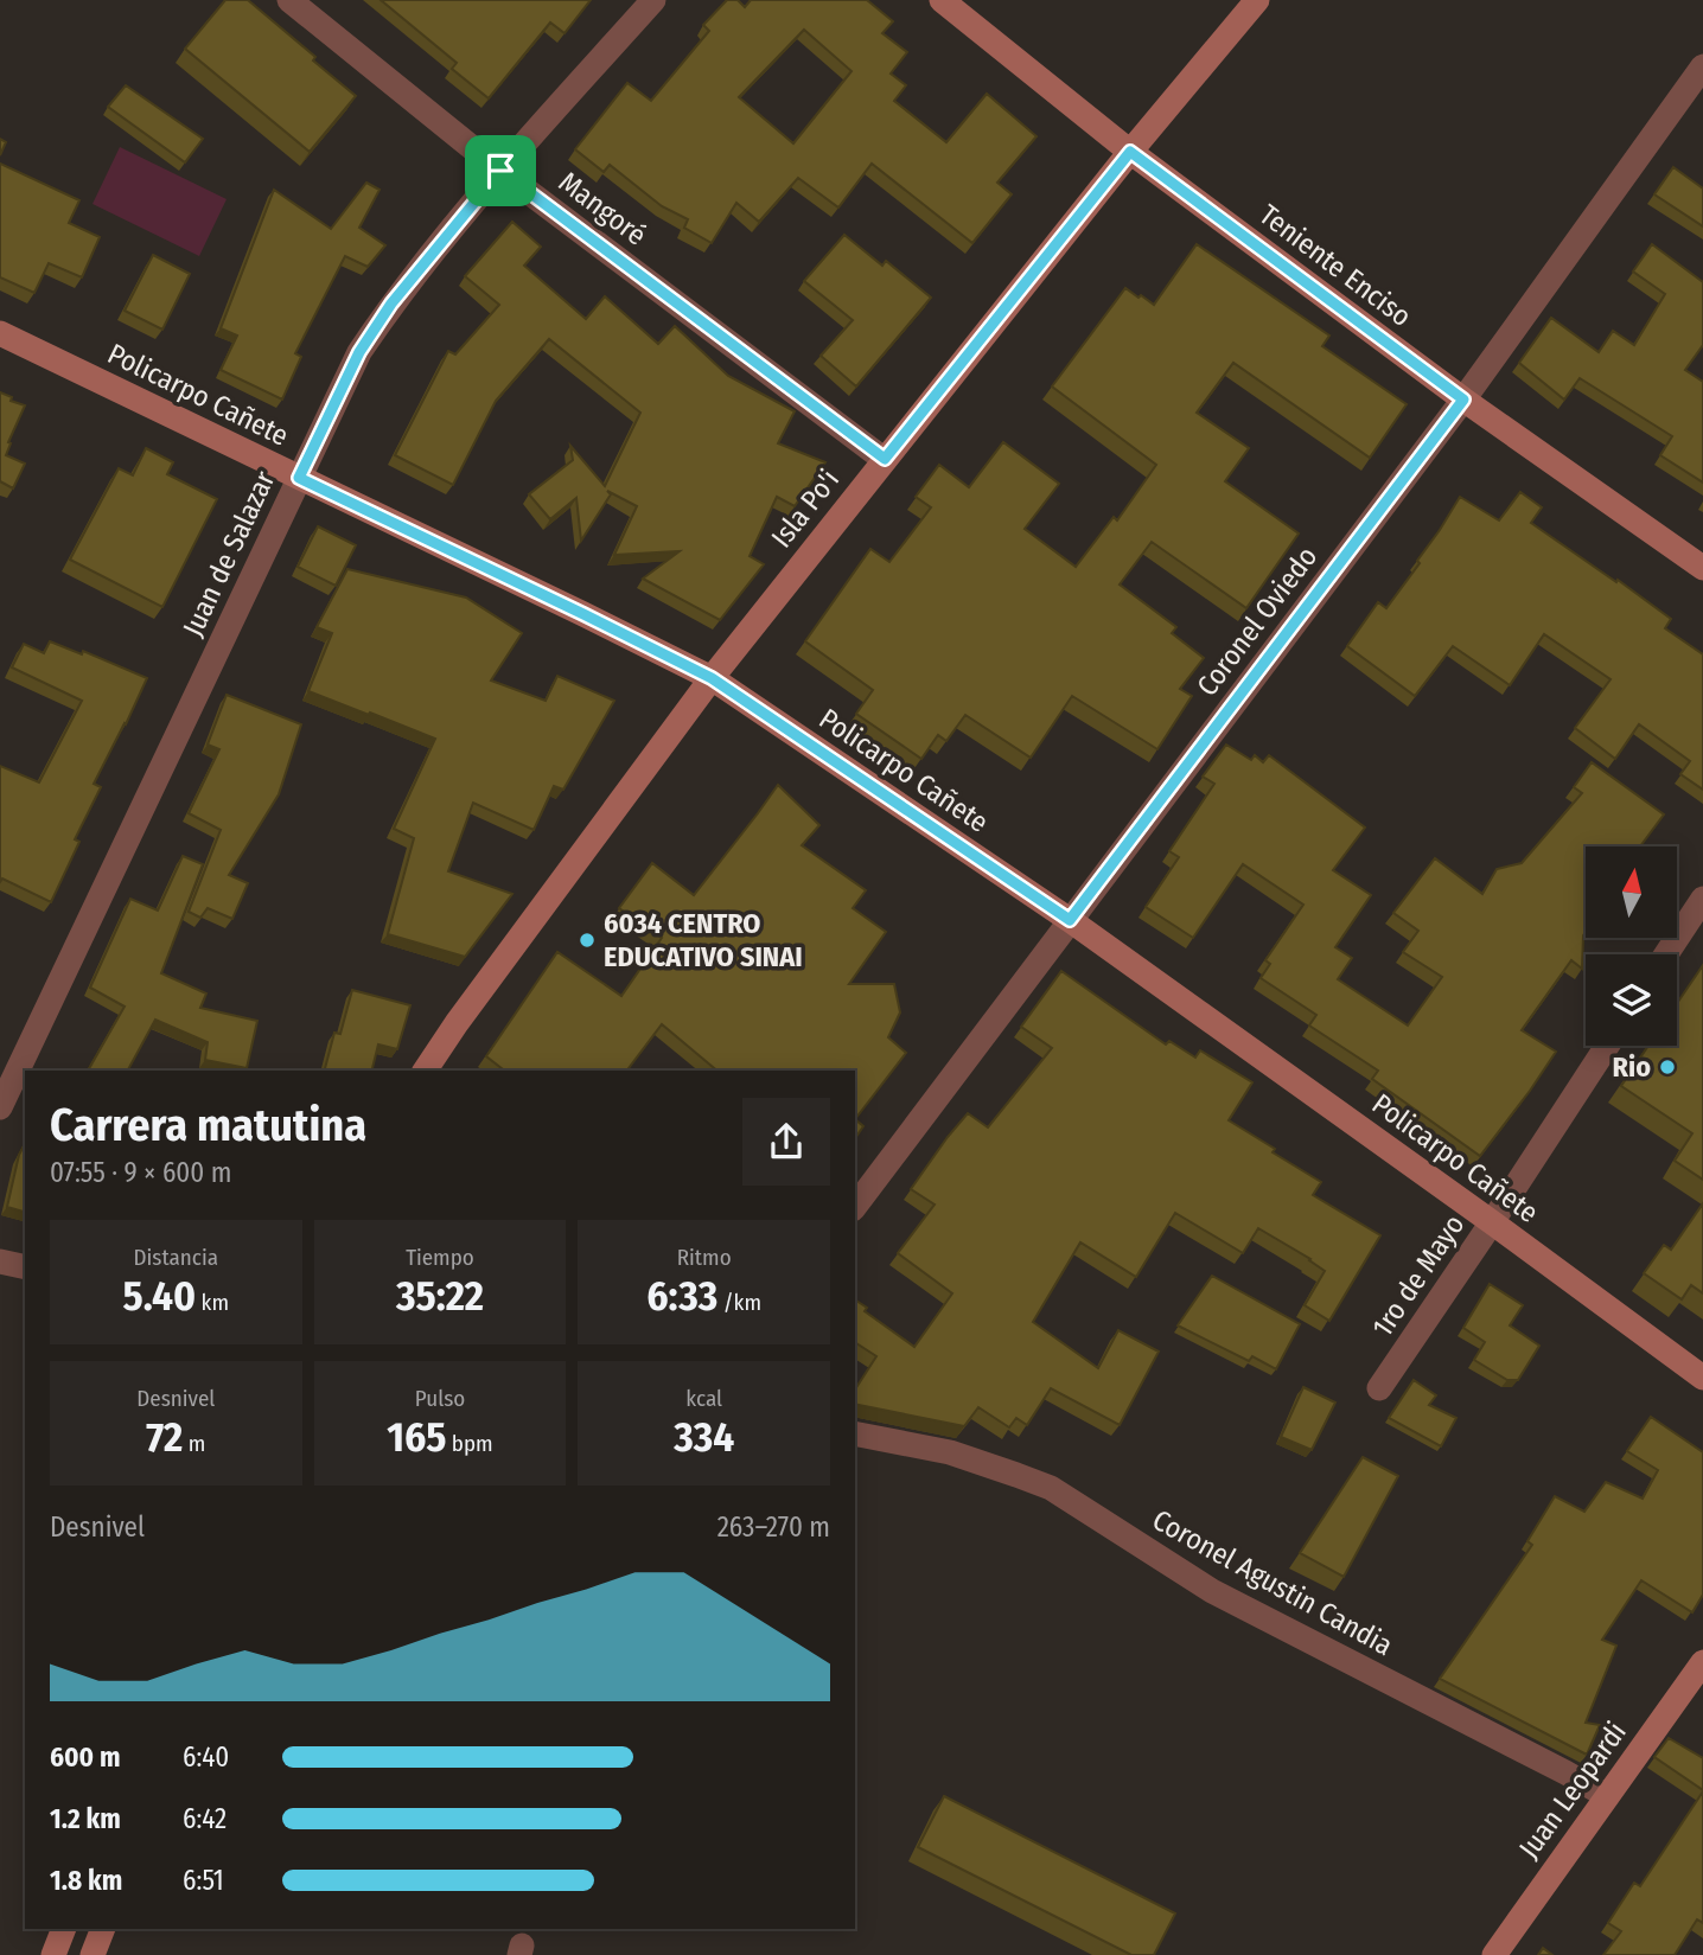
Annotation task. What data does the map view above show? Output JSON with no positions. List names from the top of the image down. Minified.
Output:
{"streets":{"street":["Mangoré","Teniente Enciso","Policarpo Cañete","Isla Po'i","Juan de Salazar","Coronel Oviedo","1ro de Mayo","Coronel Agustin Candia","Juan Leopardi"]},"crossings":[["Mangoré","Isla Po'i"],["Mangoré","Juan de Salazar"],["Teniente Enciso","Isla Po'i"],["Teniente Enciso","Coronel Oviedo"],["Policarpo Cañete","Isla Po'i"],["Policarpo Cañete","Juan de Salazar"],["Policarpo Cañete","Coronel Oviedo"],["Policarpo Cañete","1ro de Mayo"],["Coronel Agustin Candia","Juan Leopardi"]],"places":["6034 CENTRO EDUCATIVO SINAI","Rio"],"north":"top","page":{"heading":["Carrera matutina","07:55 · 9 × 600 m"],"stats":[["Distancia","5.40 km"],["Tiempo","35:22"],["Ritmo","6:33 /km"],["Desnivel","72 m"],["Pulso","165 bpm"],["kcal","334"]],"chart":["Desnivel","263–270 m"],"list":[{"name":"600 m","note":"6:40"},{"name":"1.2 km","note":"6:42"},{"name":"1.8 km","note":"6:51"}]}}
